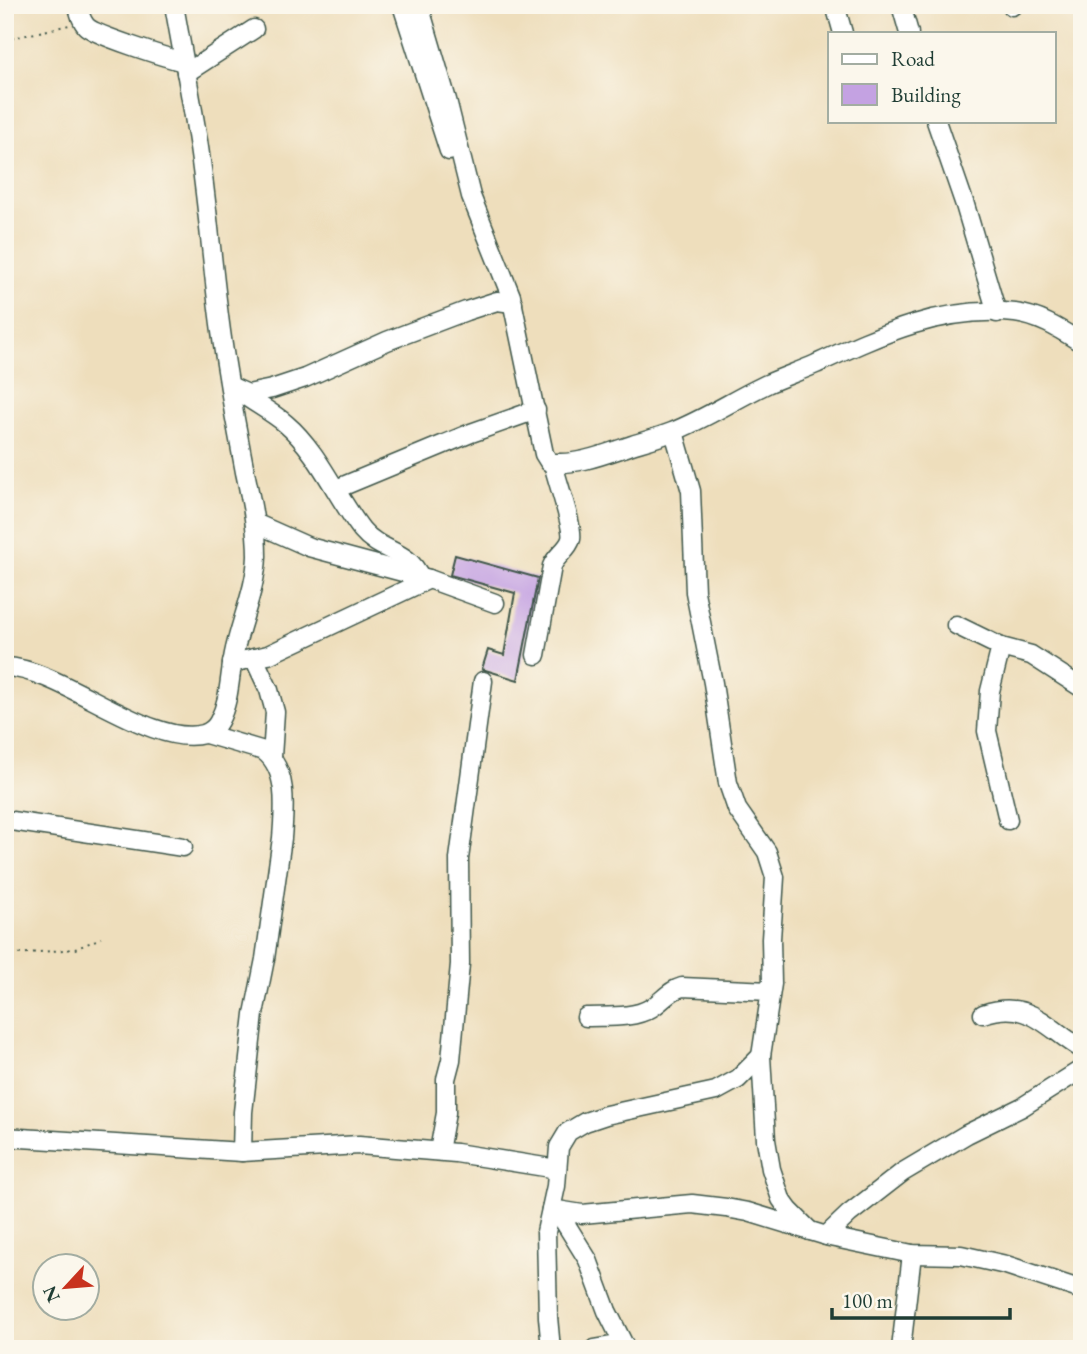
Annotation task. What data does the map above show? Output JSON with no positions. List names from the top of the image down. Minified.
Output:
{"legend":["Road","Building"],"scale_bar":"100 m","north":"bottom left"}
